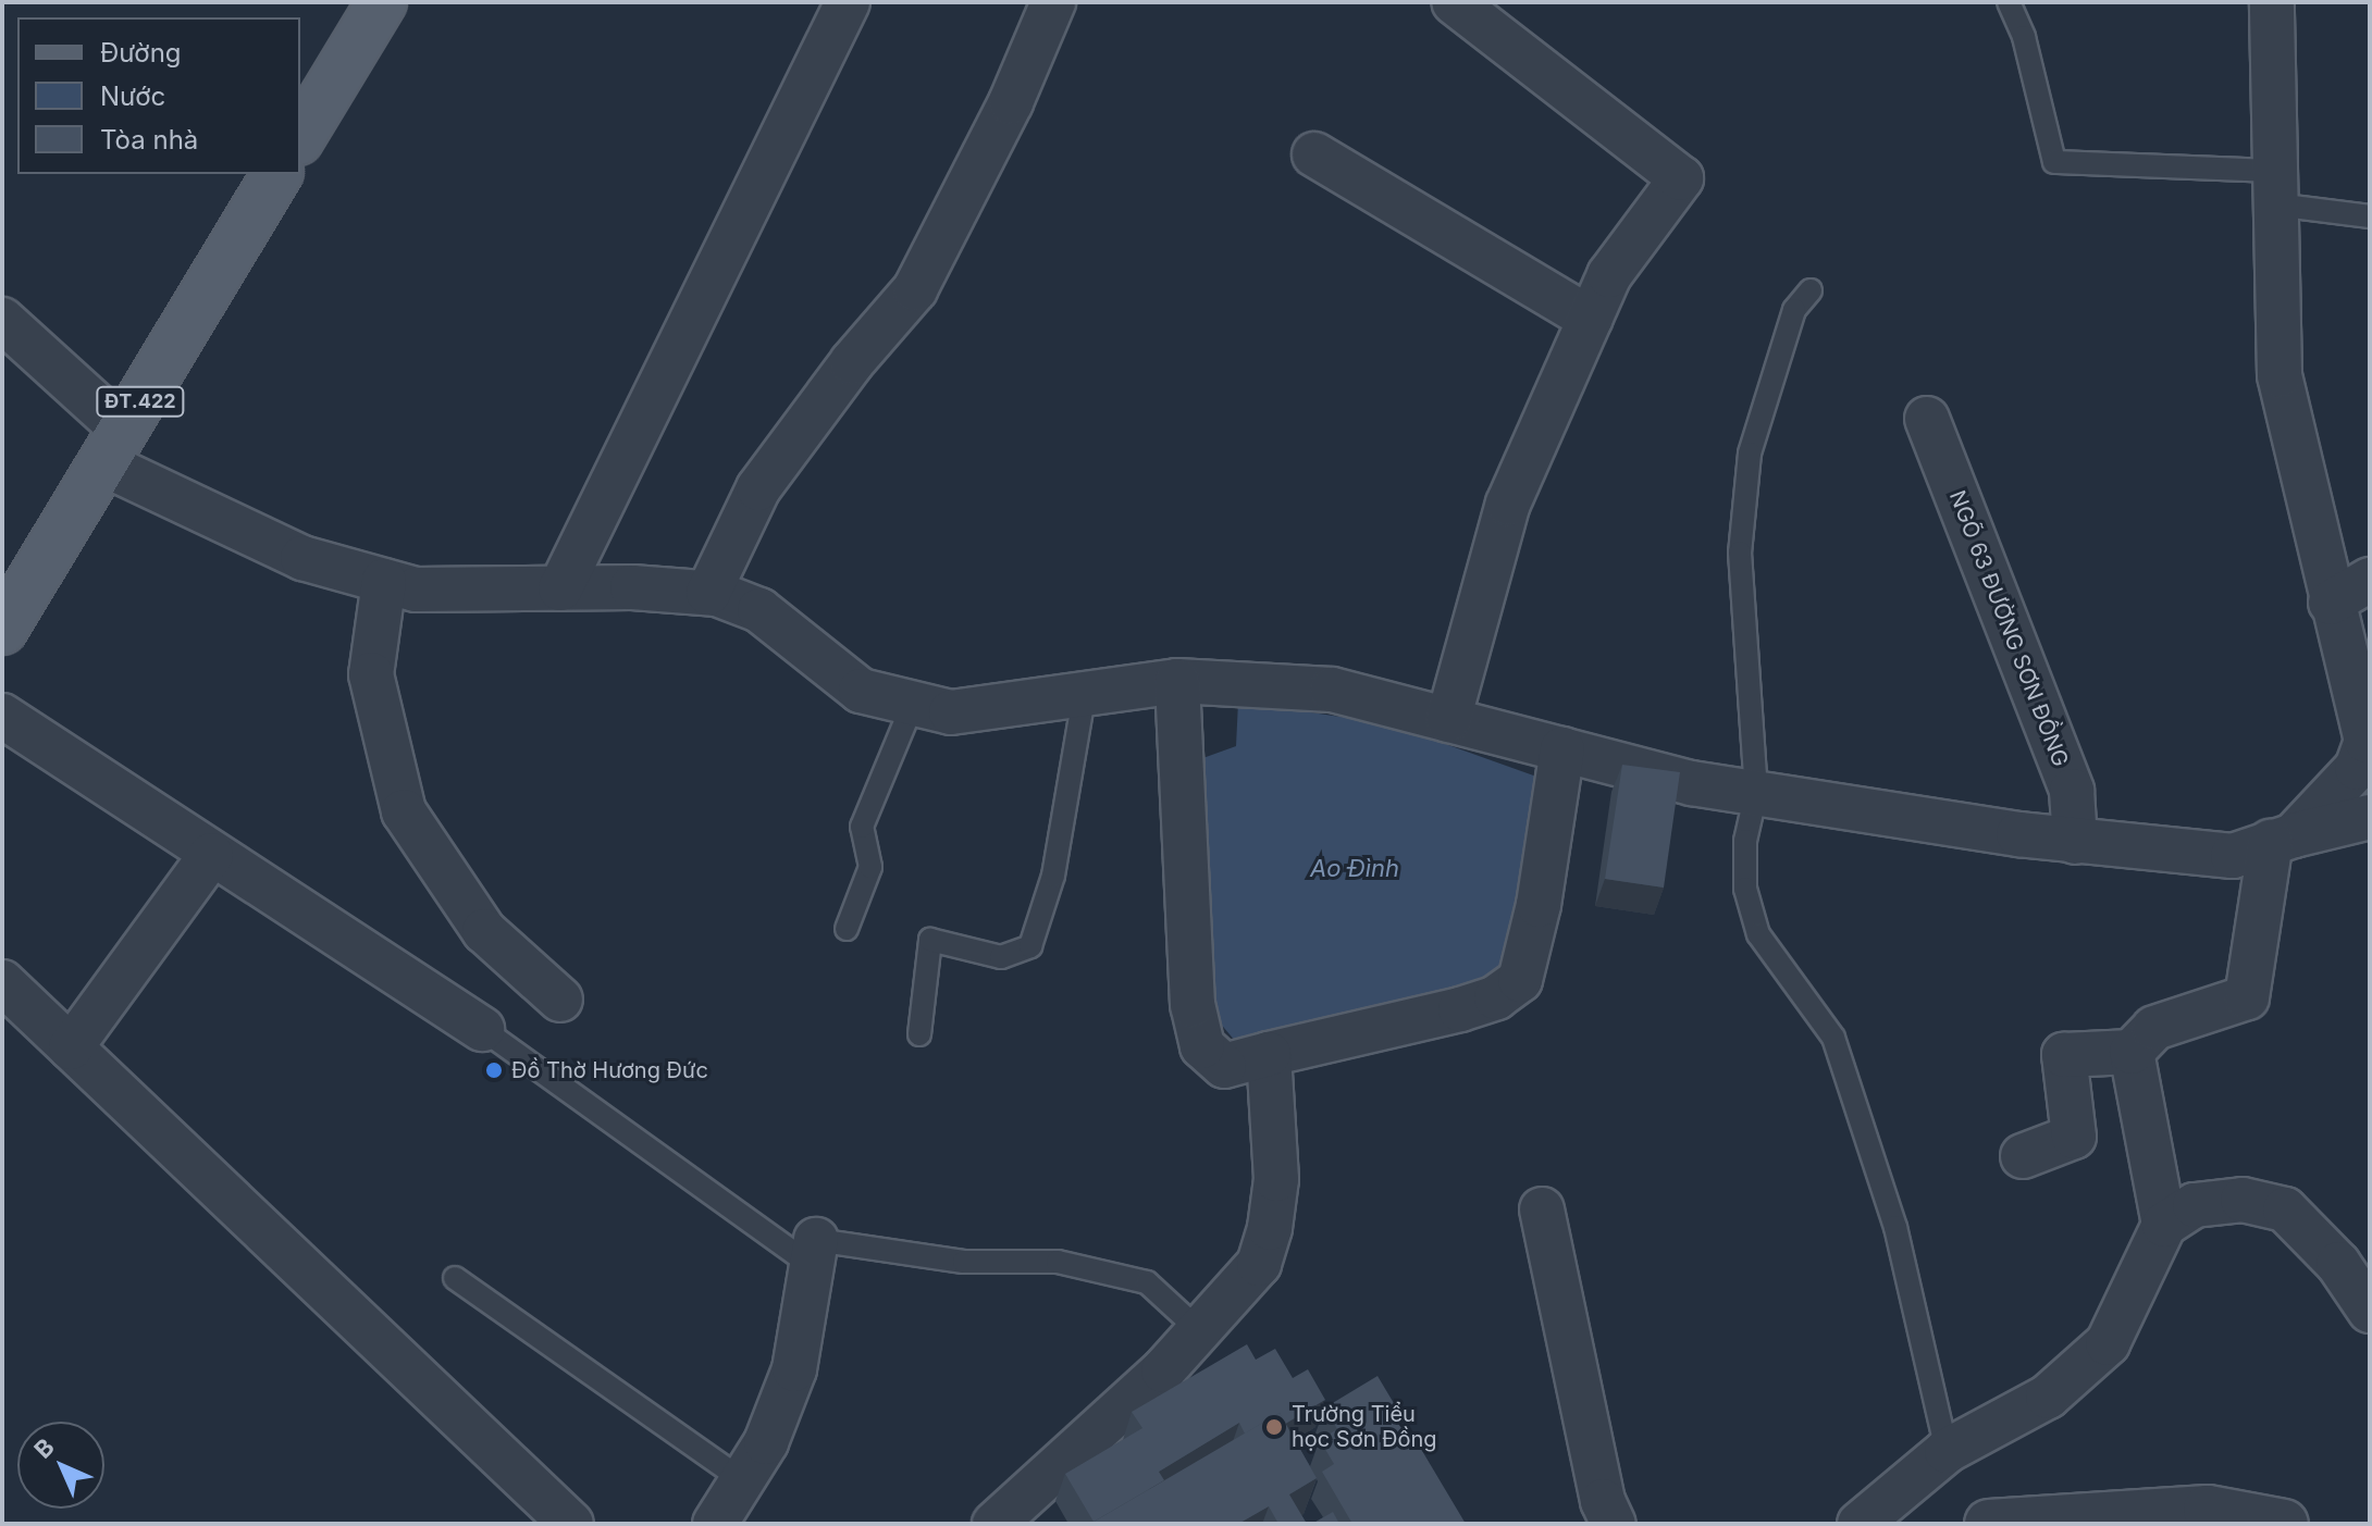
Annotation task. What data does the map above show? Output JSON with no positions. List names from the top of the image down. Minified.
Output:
{"streets":{"main road":["ĐT.422"],"street":["NGÕ 63 ĐƯỜNG SƠN ĐỒNG"]},"water":["Ao Đình"],"places":["Đồ Thờ Hương Đức","Trường Tiểu học Sơn Đồng"],"legend":["Đường","Nước","Tòa nhà"],"north":"top left"}
